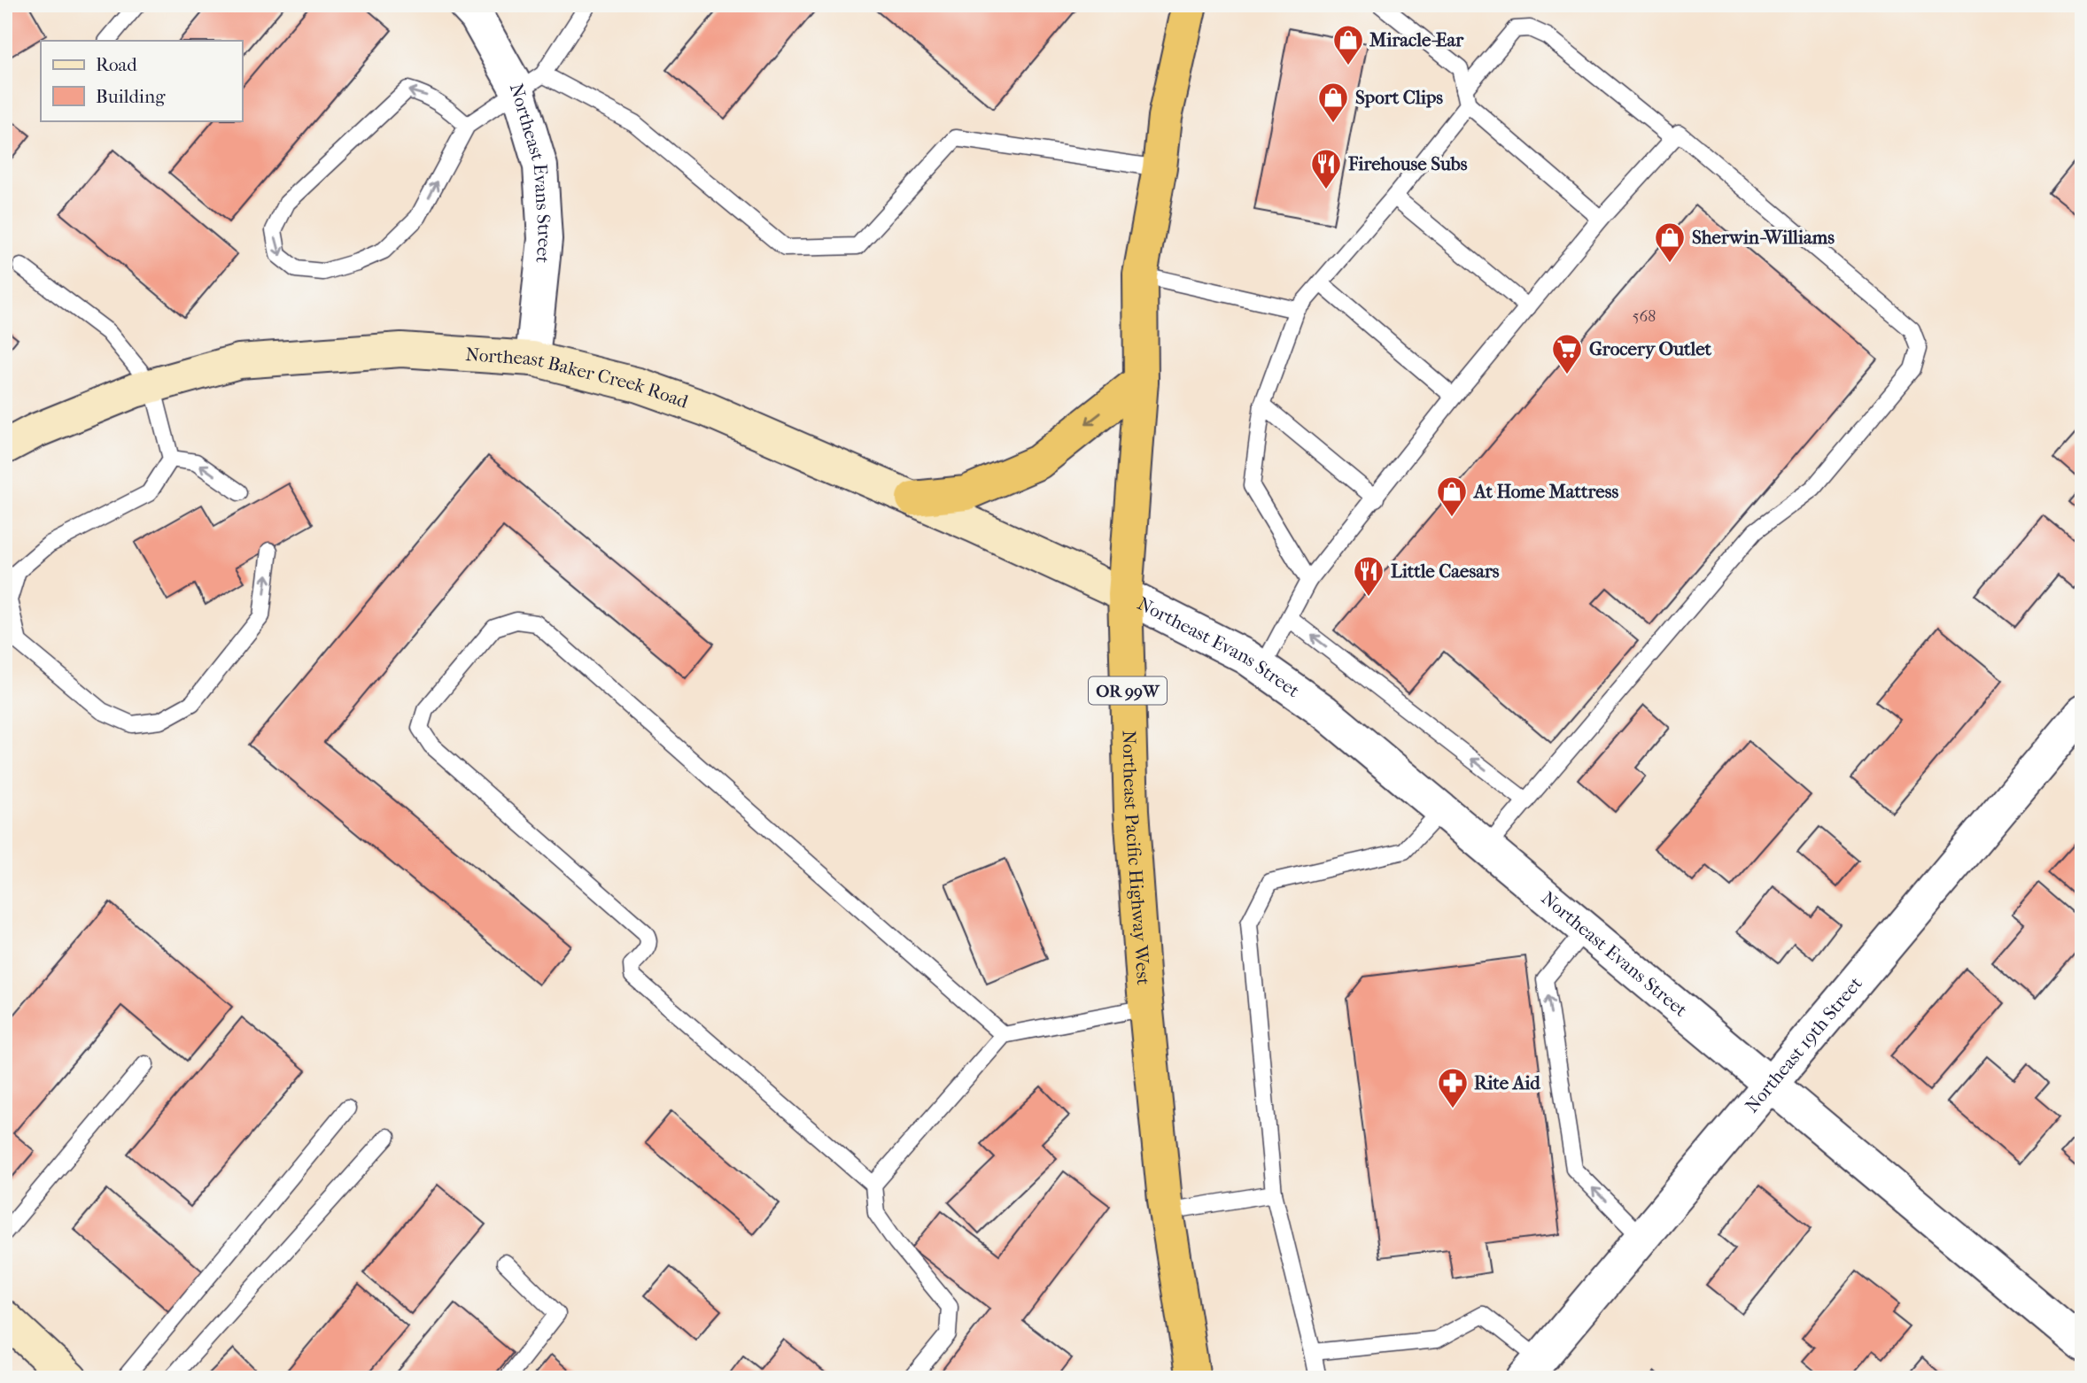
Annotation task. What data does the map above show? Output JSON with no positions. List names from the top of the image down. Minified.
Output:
{"streets":{"highway":["OR 99W","Northeast Pacific Highway West"],"main road":["Northeast Baker Creek Road"],"street":["Northeast Evans Street","Northeast 19th Street"]},"crossings":[["Northeast Evans Street","Northeast Baker Creek Road"],["Northeast Evans Street","Northeast Pacific Highway West"],["Northeast Evans Street","Northeast 19th Street"],["Northeast Baker Creek Road","Northeast Pacific Highway West"]],"places":{"shop":["Miracle-Ear","Sport Clips","Sherwin-Williams","At Home Mattress"],"restaurant":["Firehouse Subs","Little Caesars"],"supermarket":["Grocery Outlet"],"pharmacy":["Rite Aid"]},"house_numbers":["568"],"legend":["Road","Building"]}
